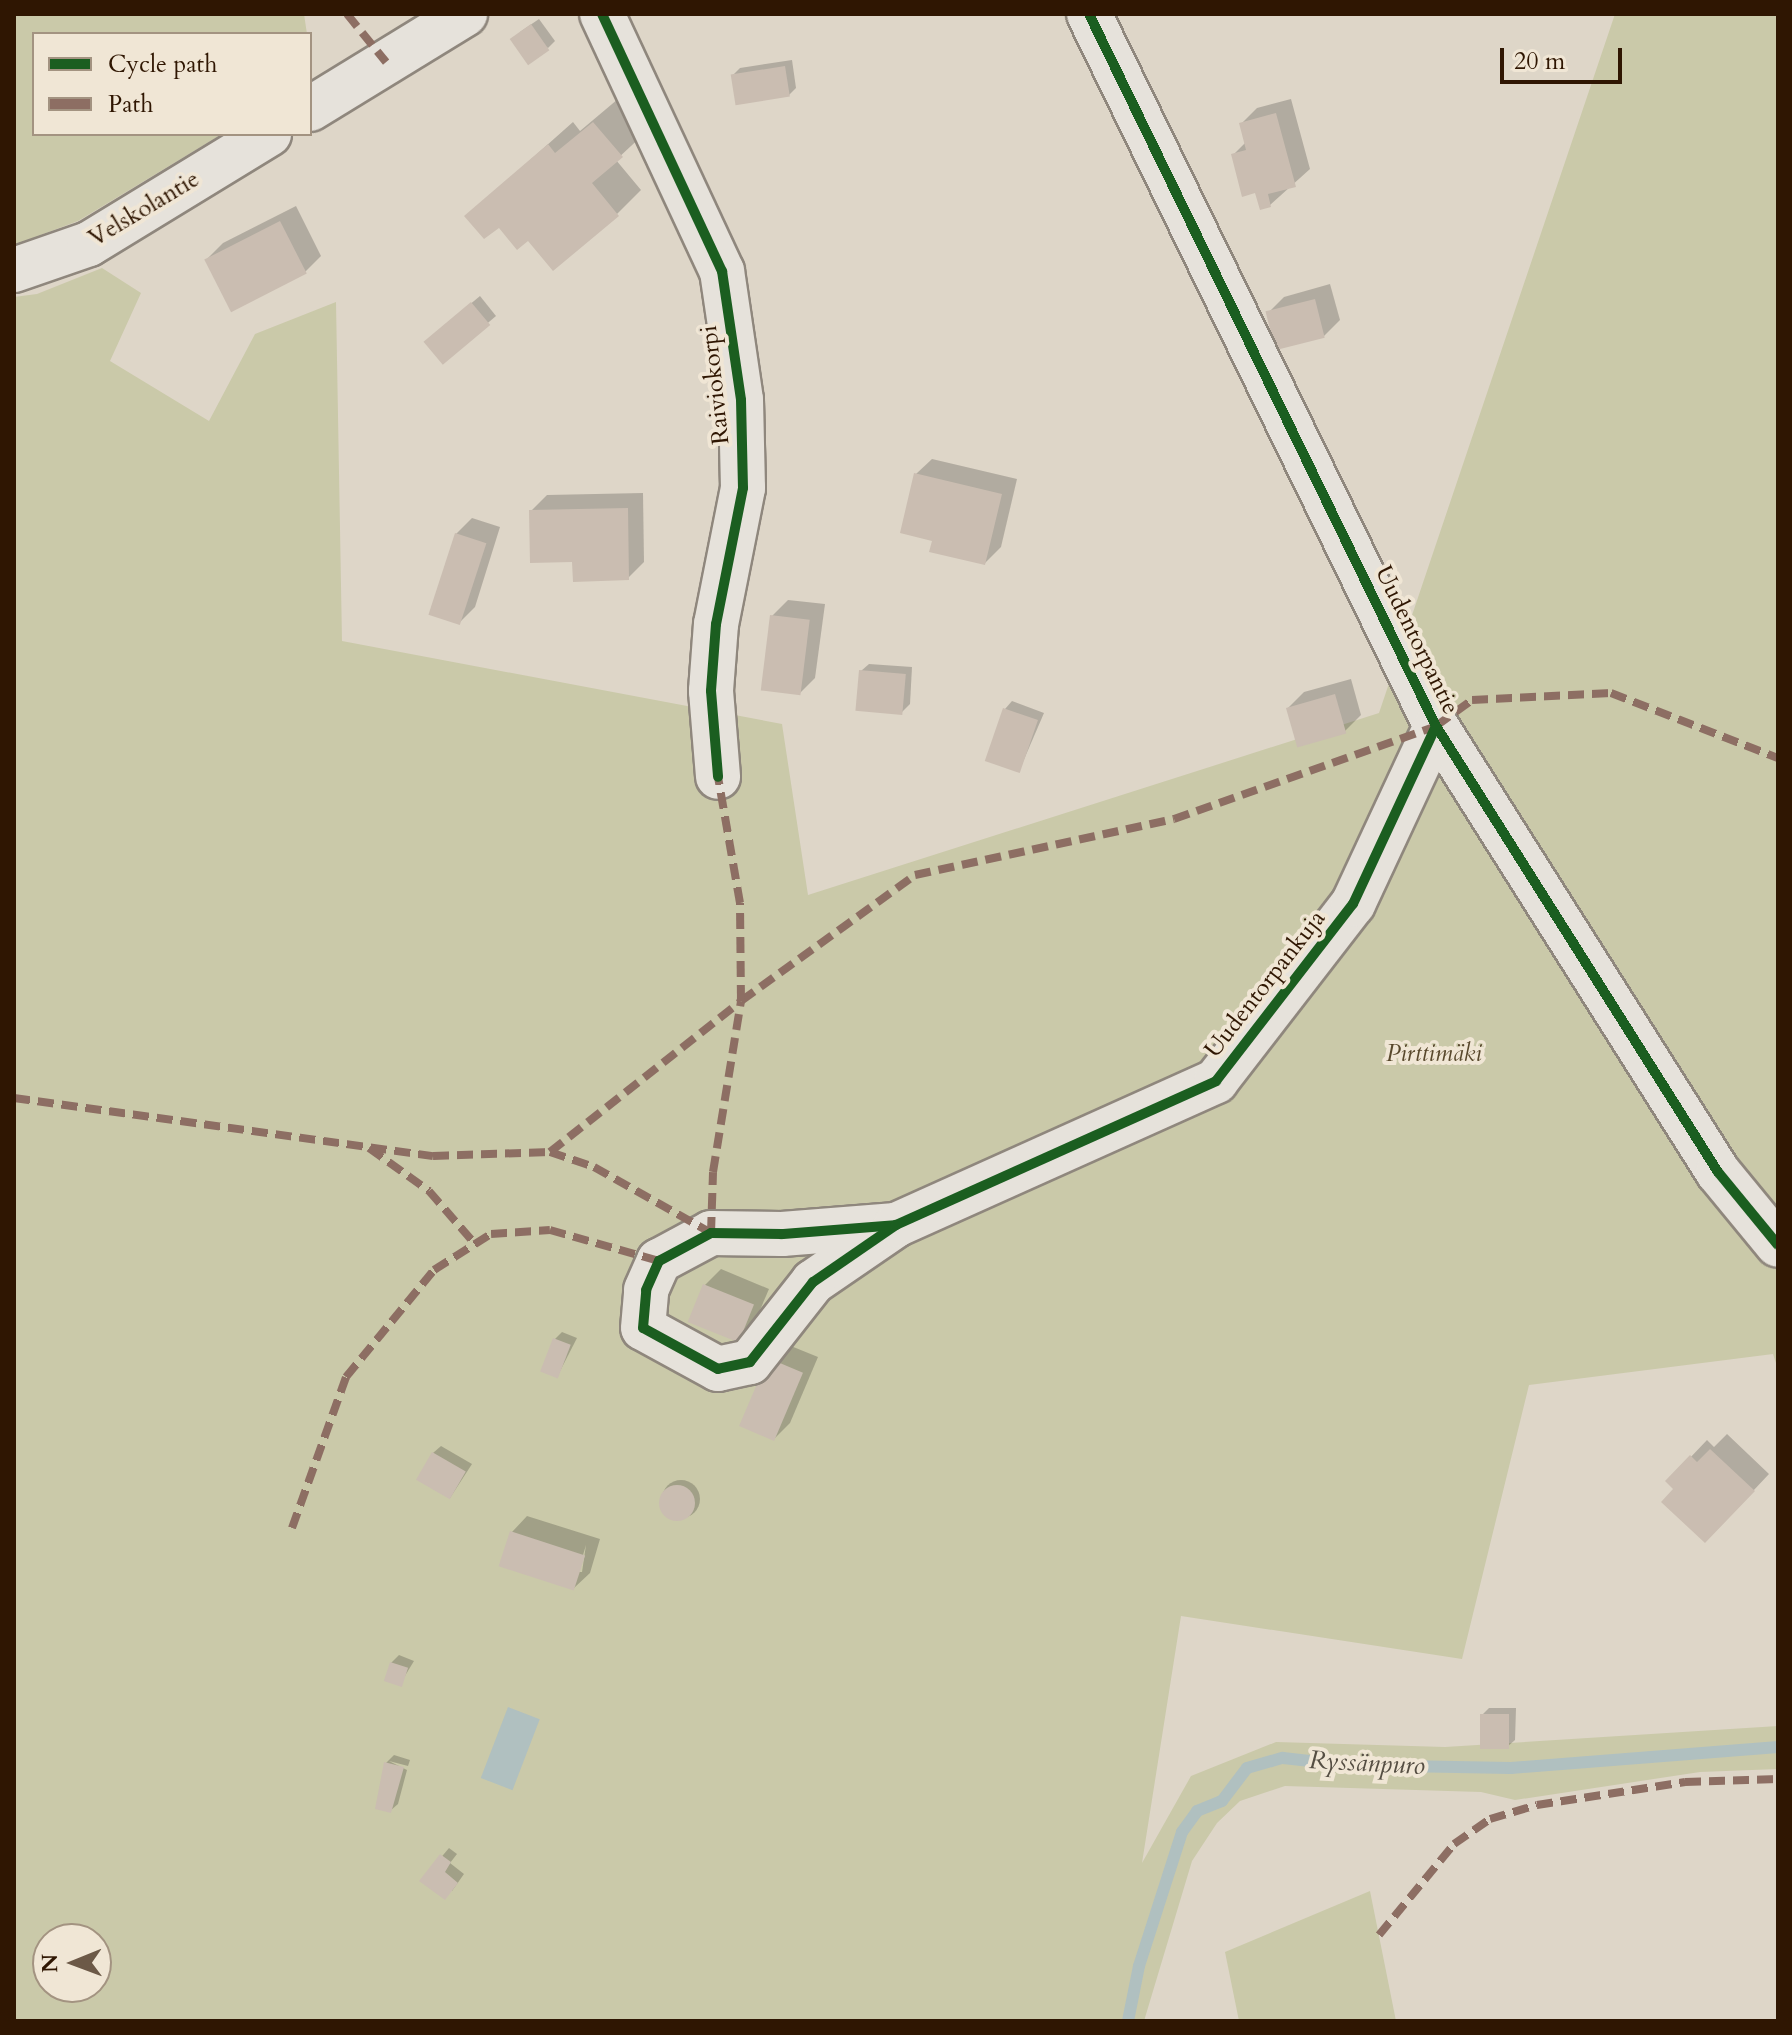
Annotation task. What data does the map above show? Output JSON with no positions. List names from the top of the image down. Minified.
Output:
{"streets":{"street":["Velskolantie","Raiviokorpi","Uudentorpantie","Uudentorpankuja"]},"crossings":[["Uudentorpantie","Uudentorpankuja"]],"water":["Ryssänpuro"],"parks":["Pirttimäki"],"legend":["Cycle path","Path"],"scale_bar":"20 m","north":"left"}
